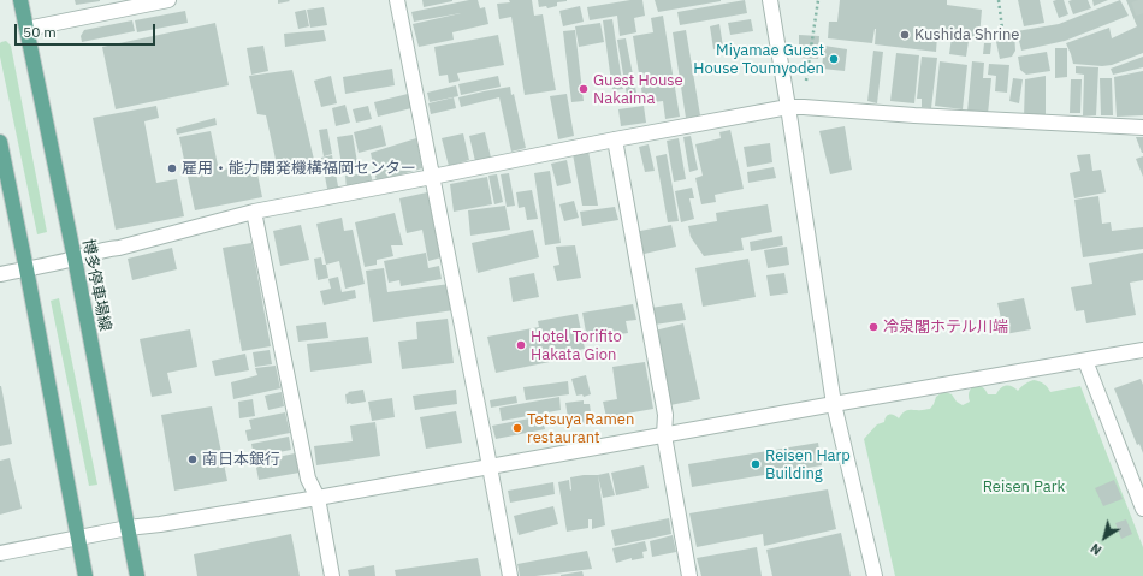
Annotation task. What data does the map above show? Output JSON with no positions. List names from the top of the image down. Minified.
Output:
{"streets":{"main road":["博多停車場線"]},"parks":["Reisen Park"],"places":["Kushida Shrine","Miyamae Guest House Toumyoden","Guest House Nakaima","雇用・能力開発機構福岡センター","冷泉閣ホテル川端","Hotel Torifito Hakata Gion","Tetsuya Ramen restaurant","南日本銀行","Reisen Harp Building"],"scale_bar":"50 m","north":"bottom left"}
